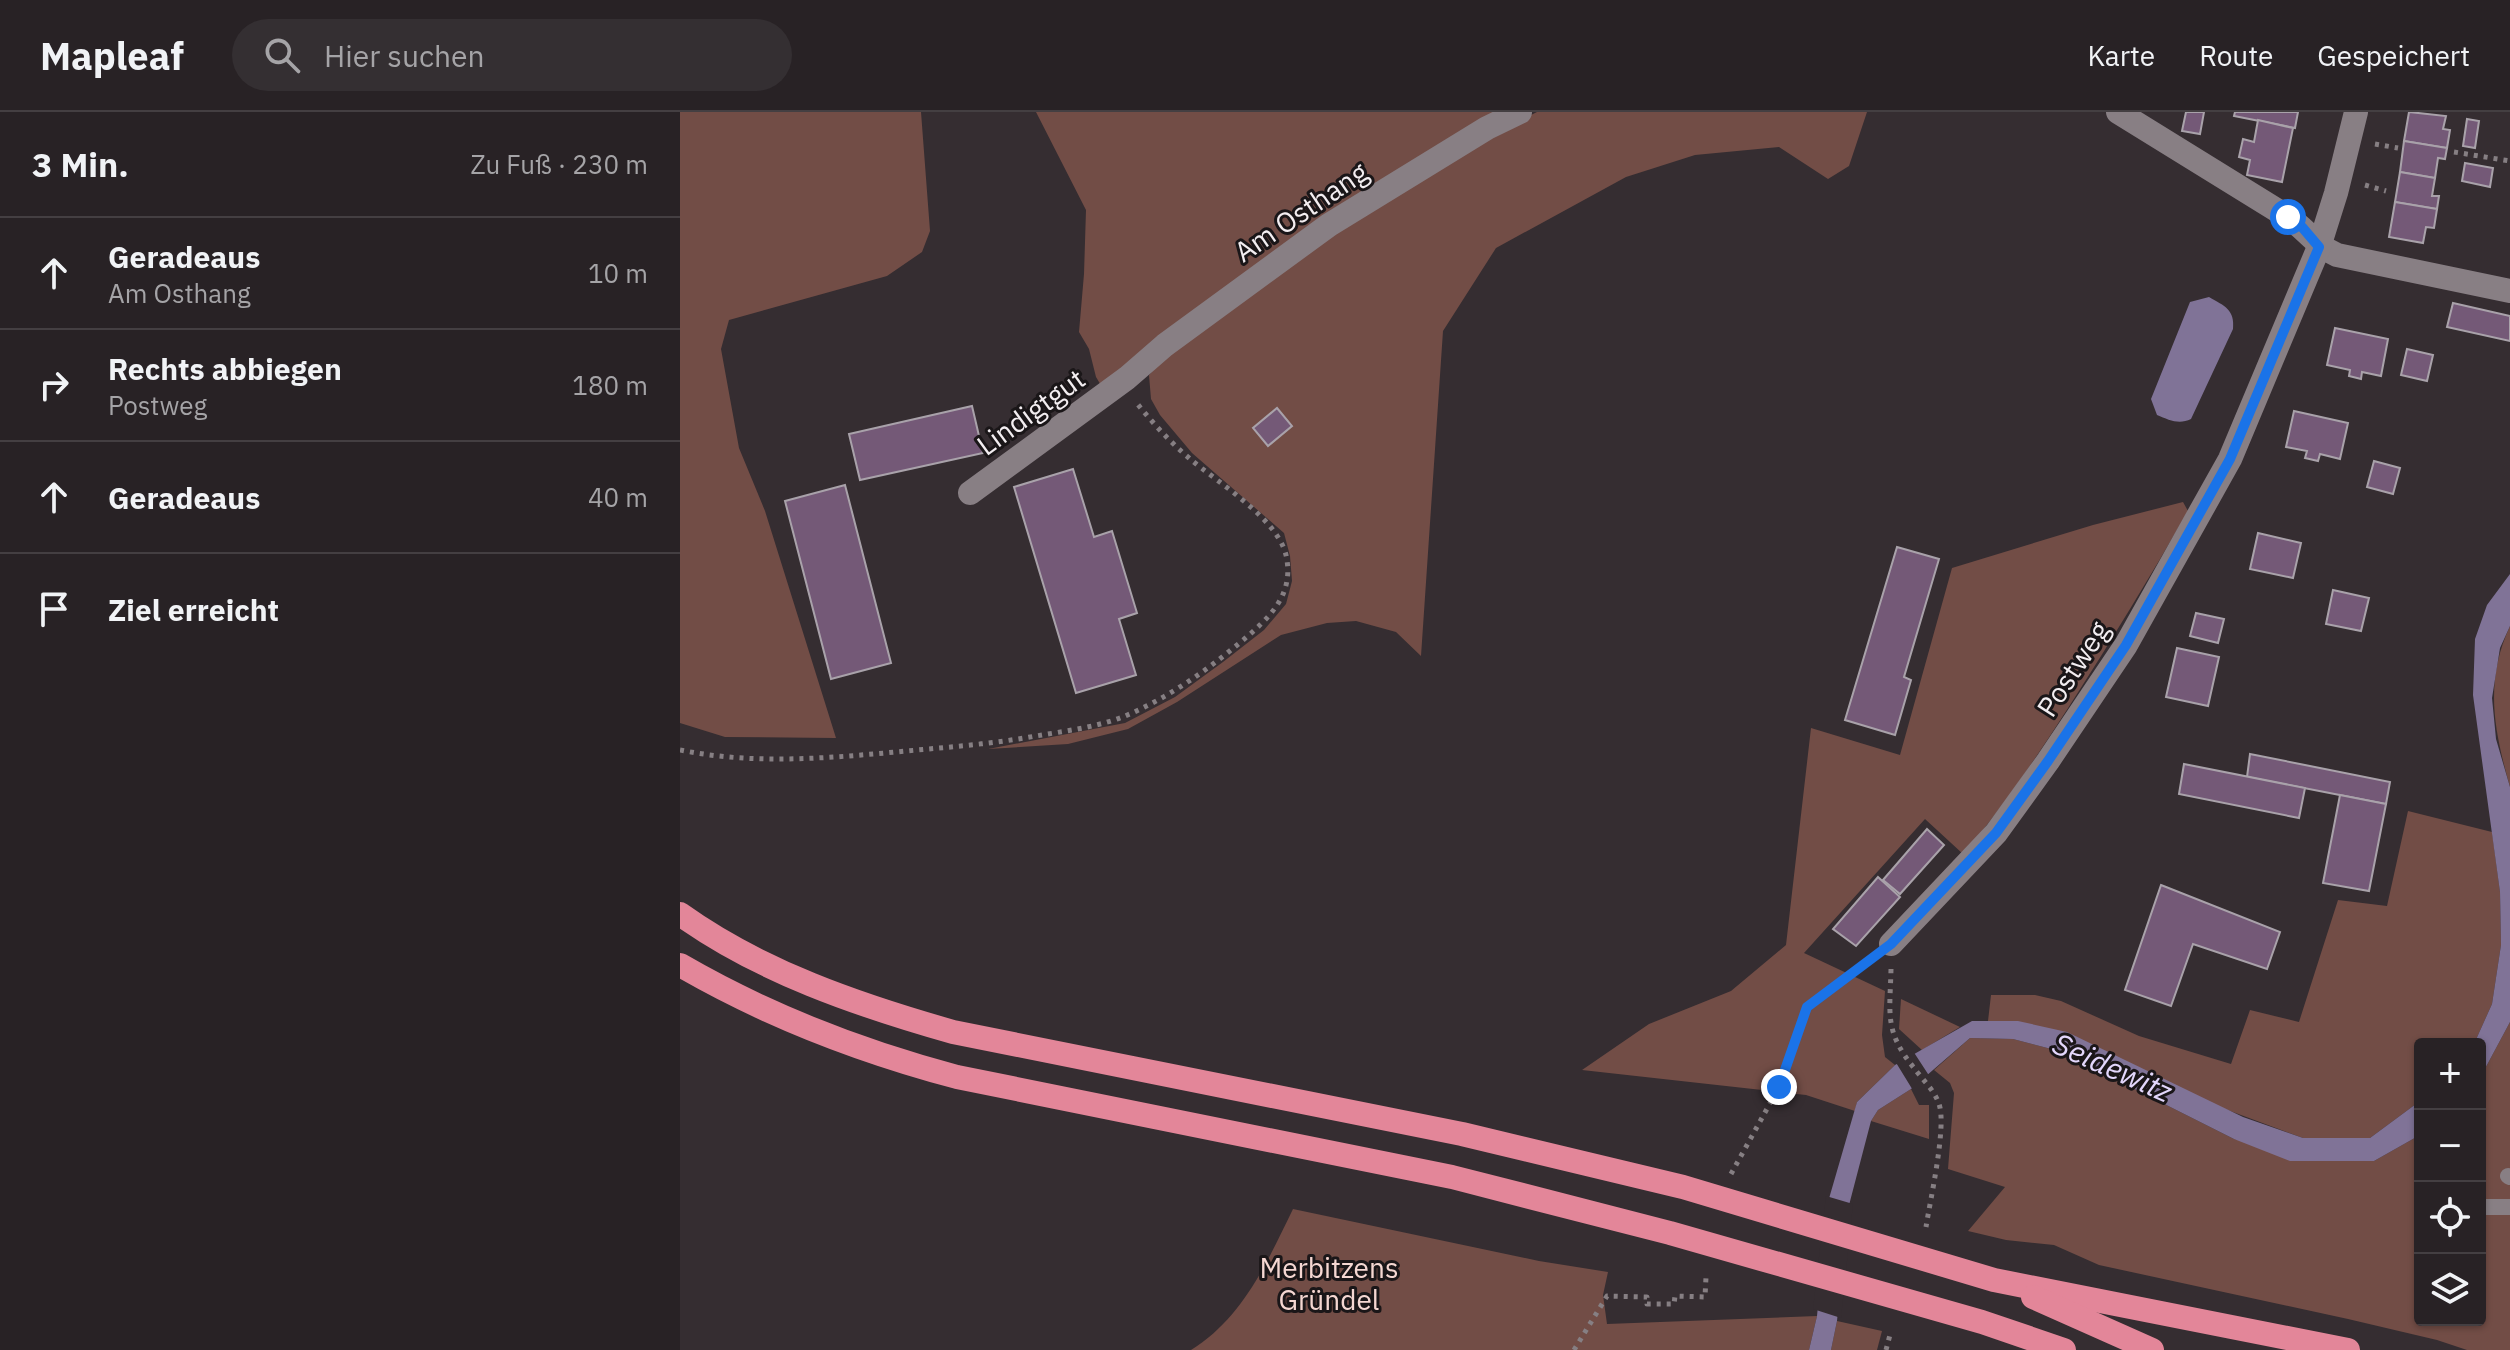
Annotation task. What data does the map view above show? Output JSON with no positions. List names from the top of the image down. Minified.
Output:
{"streets":{"street":["Am Osthang","Lindigtgut","Postweg"]},"crossings":[["Am Osthang","Lindigtgut"]],"water":["Seidewitz"],"parks":["Merbitzens Gründel"],"page":{"header":"Mapleaf","search":"Hier suchen","nav":["Karte","Route","Gespeichert"],"heading":["3 Min.","Zu Fuß · 230 m"],"list":[["Geradeaus","Am Osthang","10 m"],["Rechts abbiegen","Postweg","180 m"],["Geradeaus","40 m"],"Ziel erreicht"],"map_buttons":["+","−"]}}
